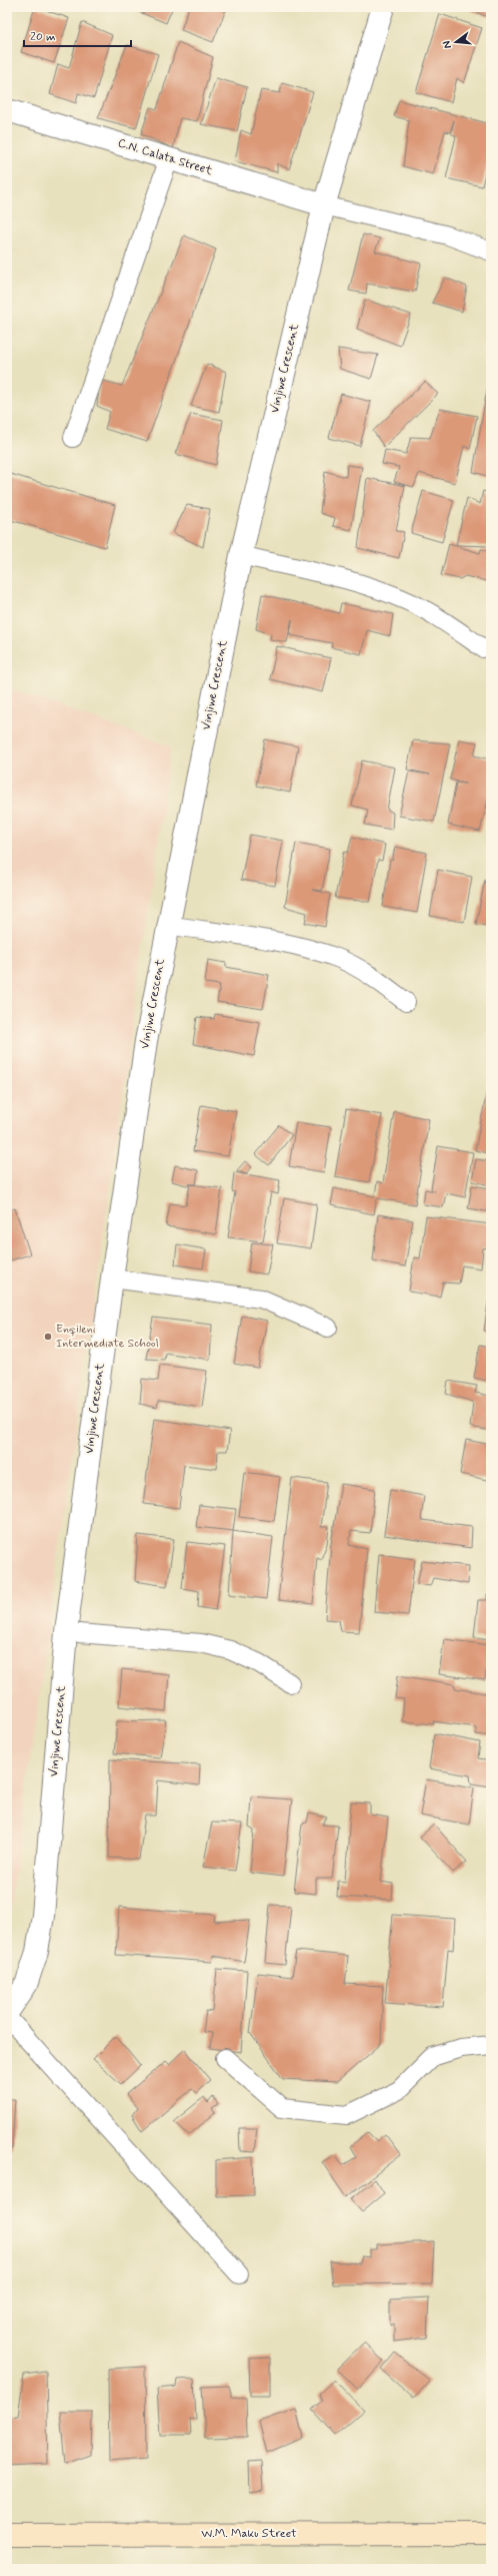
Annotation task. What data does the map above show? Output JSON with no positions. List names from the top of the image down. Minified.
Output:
{"streets":{"street":["C.N. Calata Street","Vinjiwe Crescent","W.M. Maku Street"]},"crossings":[["C.N. Calata Street","Vinjiwe Crescent"]],"places":["Enqileni Intermediate School"],"scale_bar":"20 m","north":"left"}
